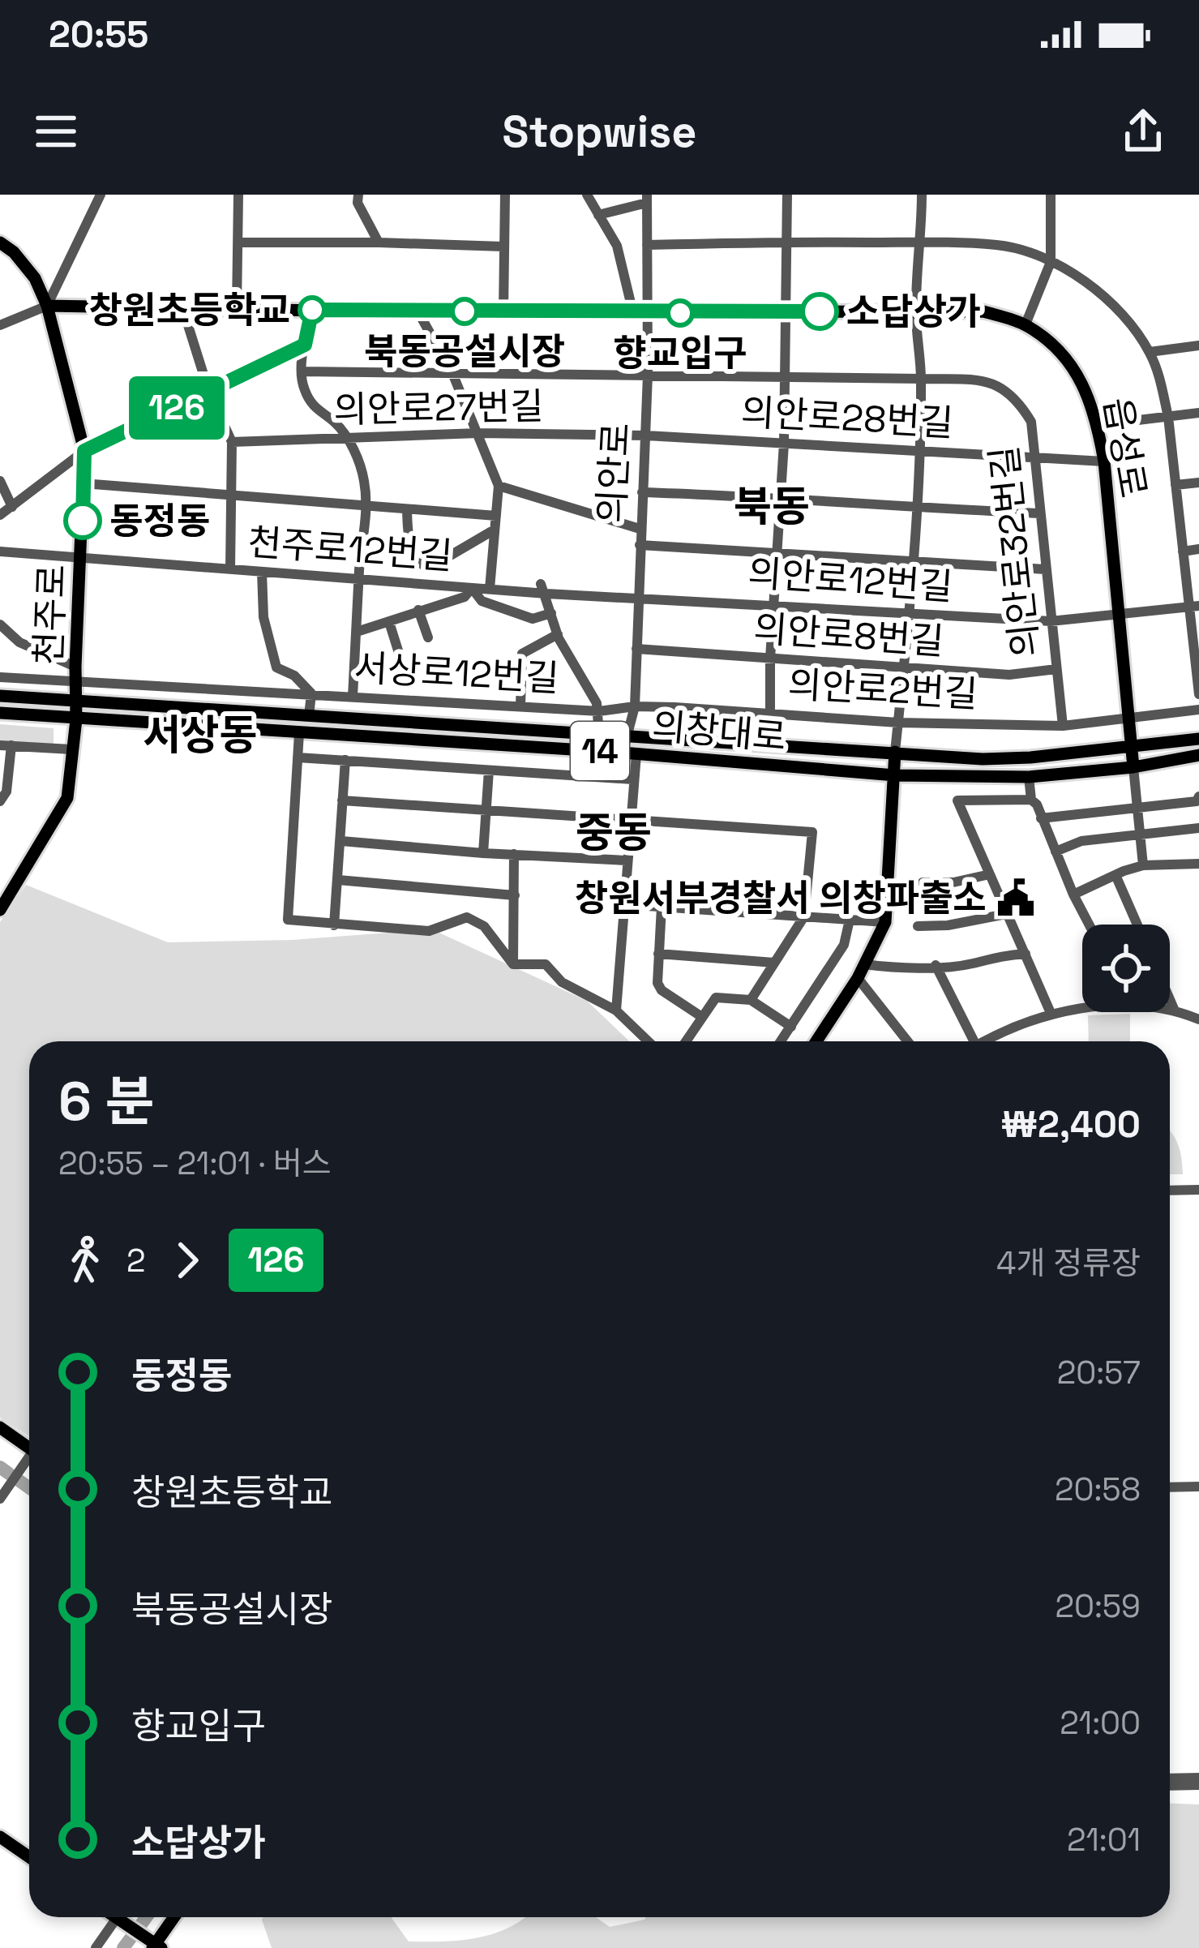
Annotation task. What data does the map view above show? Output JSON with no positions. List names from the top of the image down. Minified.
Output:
{"streets":{"main road":["읍성로","천주로","의창대로","14"],"street":["의안로27번길","의안로28번길","의안로","천주로12번길","의안로32번길","의안로12번길","의안로8번길","서상로12번길","의안로2번길"]},"crossings":[["의안로27번길","의안로28번길"],["의안로27번길","의안로"],["의안로28번길","읍성로"],["의안로28번길","의안로"],["의안로28번길","의안로32번길"],["읍성로","의안로"],["읍성로","의안로12번길"],["읍성로","천주로"],["읍성로","의안로2번길"],["읍성로","의창대로"],["의안로","천주로12번길"],["의안로","의안로32번길"],["의안로","의안로12번길"],["의안로","의안로8번길"],["의안로","서상로12번길"],["의안로","의안로2번길"],["의안로","의창대로"],["천주로12번길","의안로12번길"],["천주로12번길","천주로"],["천주로12번길","서상로12번길"],["의안로32번길","의안로12번길"],["의안로32번길","의안로8번길"],["의안로32번길","의안로2번길"],["천주로","서상로12번길"],["천주로","의창대로"],["서상로12번길","의안로2번길"],["서상로12번길","의창대로"]],"districts":["북동","서상동","중동"],"places":{"other":["창원초등학교","북동공설시장","소답상가","향교입구","동정동"],"public building":["창원서부경찰서 의창파출소"]},"lines":["bus line 126"],"page":{"status":"20:55","header":"Stopwise","on_map":"126","heading":["6 분","20:55 – 21:01 · 버스","₩2,400"],"legs":["2","126","4개 정류장"],"list":[{"name":"동정동","value":"20:57"},{"name":"창원초등학교","value":"20:58"},{"name":"북동공설시장","value":"20:59"},{"name":"향교입구","value":"21:00"},{"name":"소답상가","value":"21:01"}]}}
